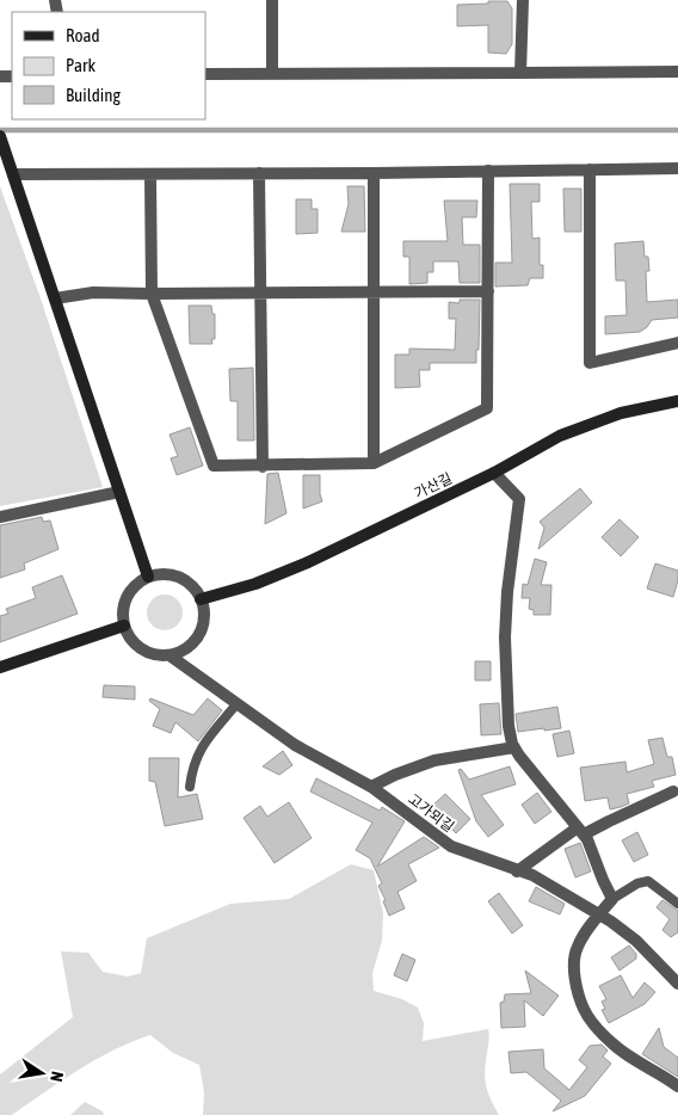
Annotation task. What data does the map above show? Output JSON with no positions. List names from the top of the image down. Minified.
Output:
{"streets":{"street":["가산길","고가뫼길"]},"crossings":[["가산길","고가뫼길"]],"legend":["Road","Park","Building"],"north":"right"}
